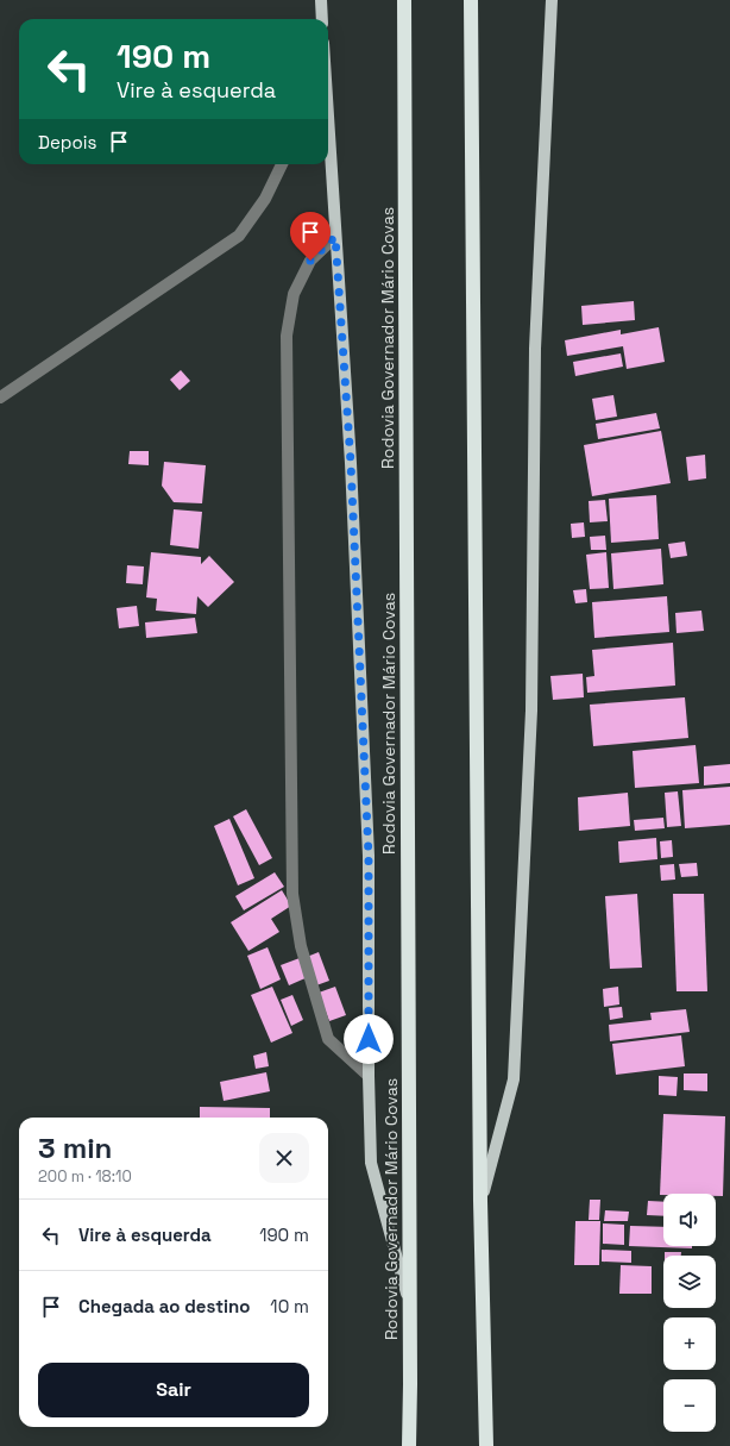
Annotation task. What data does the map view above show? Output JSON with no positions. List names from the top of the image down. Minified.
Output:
{"streets":{"highway":["Rodovia Governador Mário Covas"]},"page":{"turn":["190 m","Vire à esquerda"],"then":"Depois","heading":["3 min","200 m · 18:10"],"map_buttons":["+","−"],"list":[{"name":"Vire à esquerda","value":"190 m"},{"name":"Chegada ao destino","value":"10 m"}],"buttons":"Sair"}}
